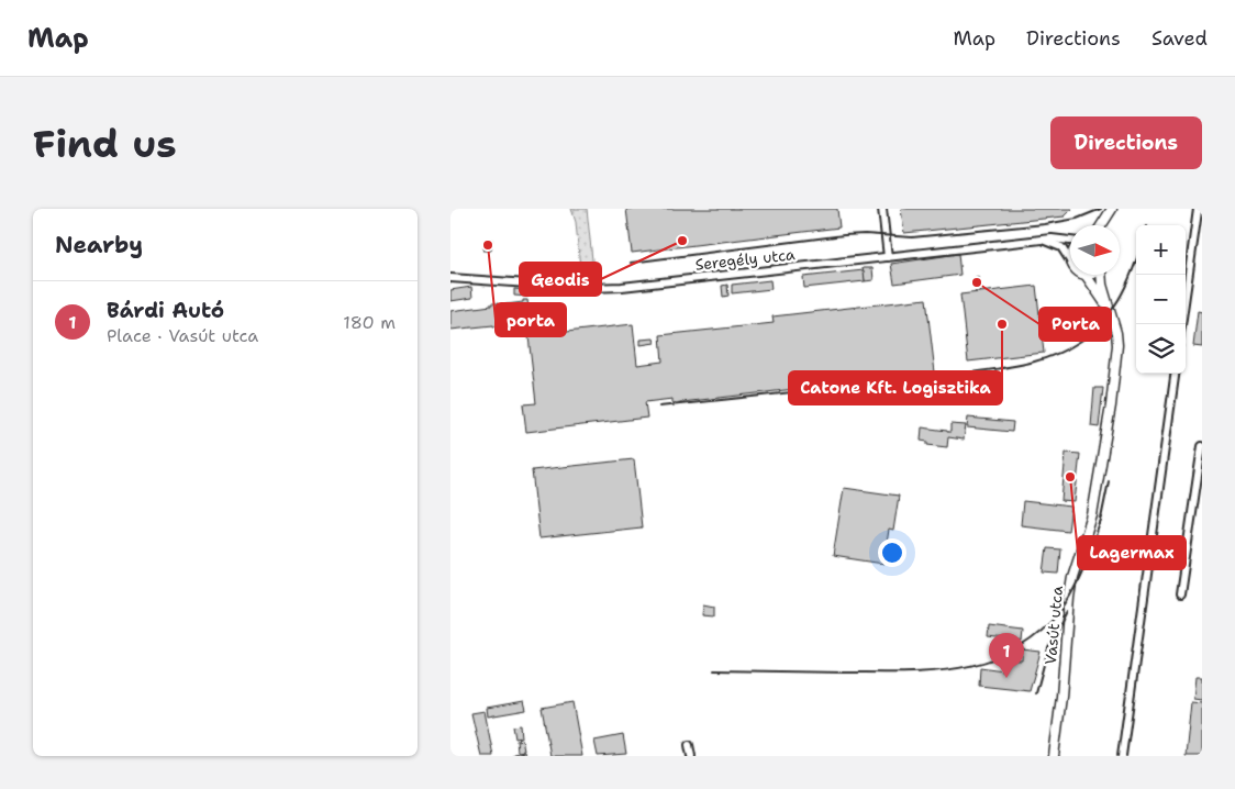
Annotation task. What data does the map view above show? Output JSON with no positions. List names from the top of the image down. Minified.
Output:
{"streets":{"street":["Seregély utca","Vasút utca"]},"places":["Geodis","porta","Porta","Catone Kft. Logisztika","Lagermax"],"north":"right","page":{"header":"Map","nav":["Map","Directions","Saved"],"buttons":"Directions","title":"Find us","heading":"Nearby","map_buttons":["+","−"],"list":[{"mark":"1","name":"Bárdi Autó","note":"Place · Vasút utca","value":"180 m"}],"pins":"1"}}
